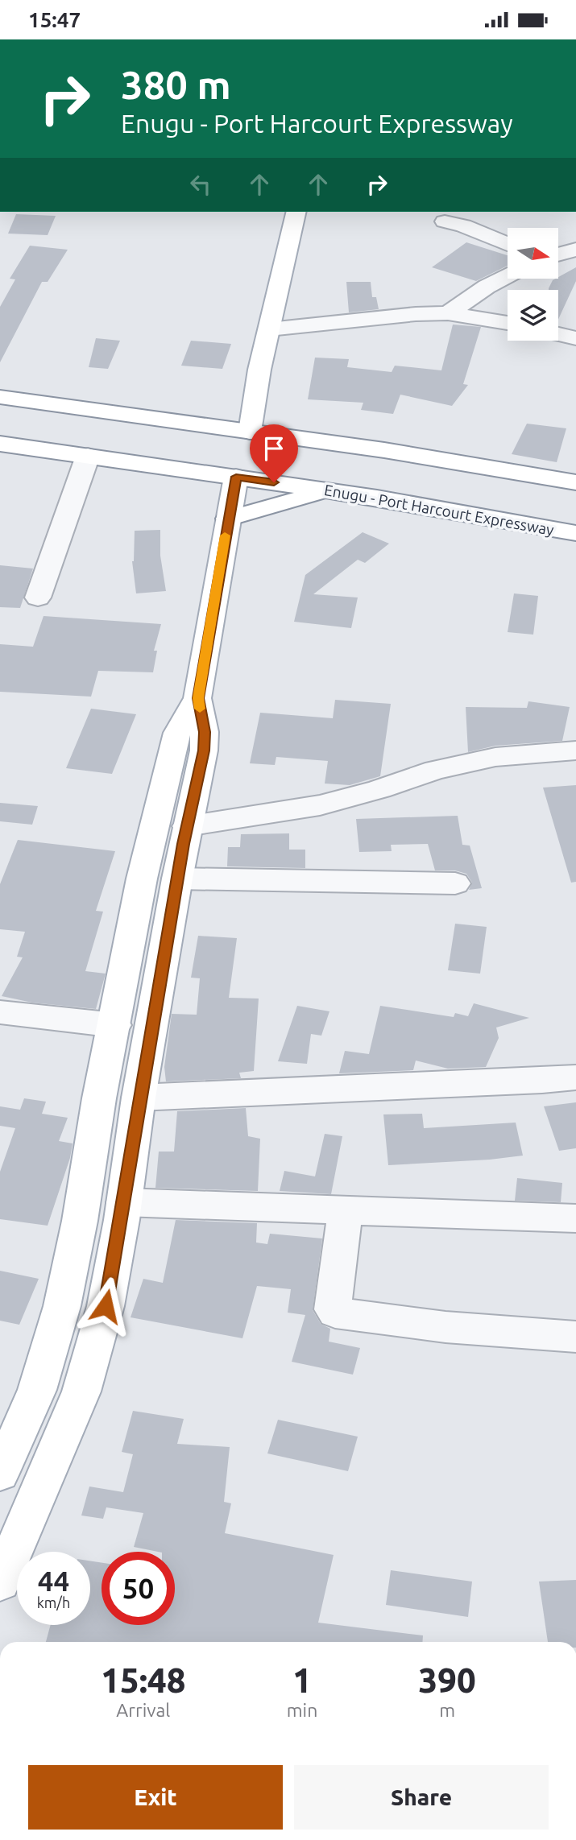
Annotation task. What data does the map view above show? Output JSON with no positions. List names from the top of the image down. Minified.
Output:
{"streets":{"main road":["Enugu - Port Harcourt Expressway"]},"north":"right","page":{"status":"15:47","turn":["380 m","Enugu - Port Harcourt Expressway"],"speed":"44 km/h","limit":"50","eta":["15:48","Arrival","1","min","390","m"],"buttons":["Exit","Share"]}}
